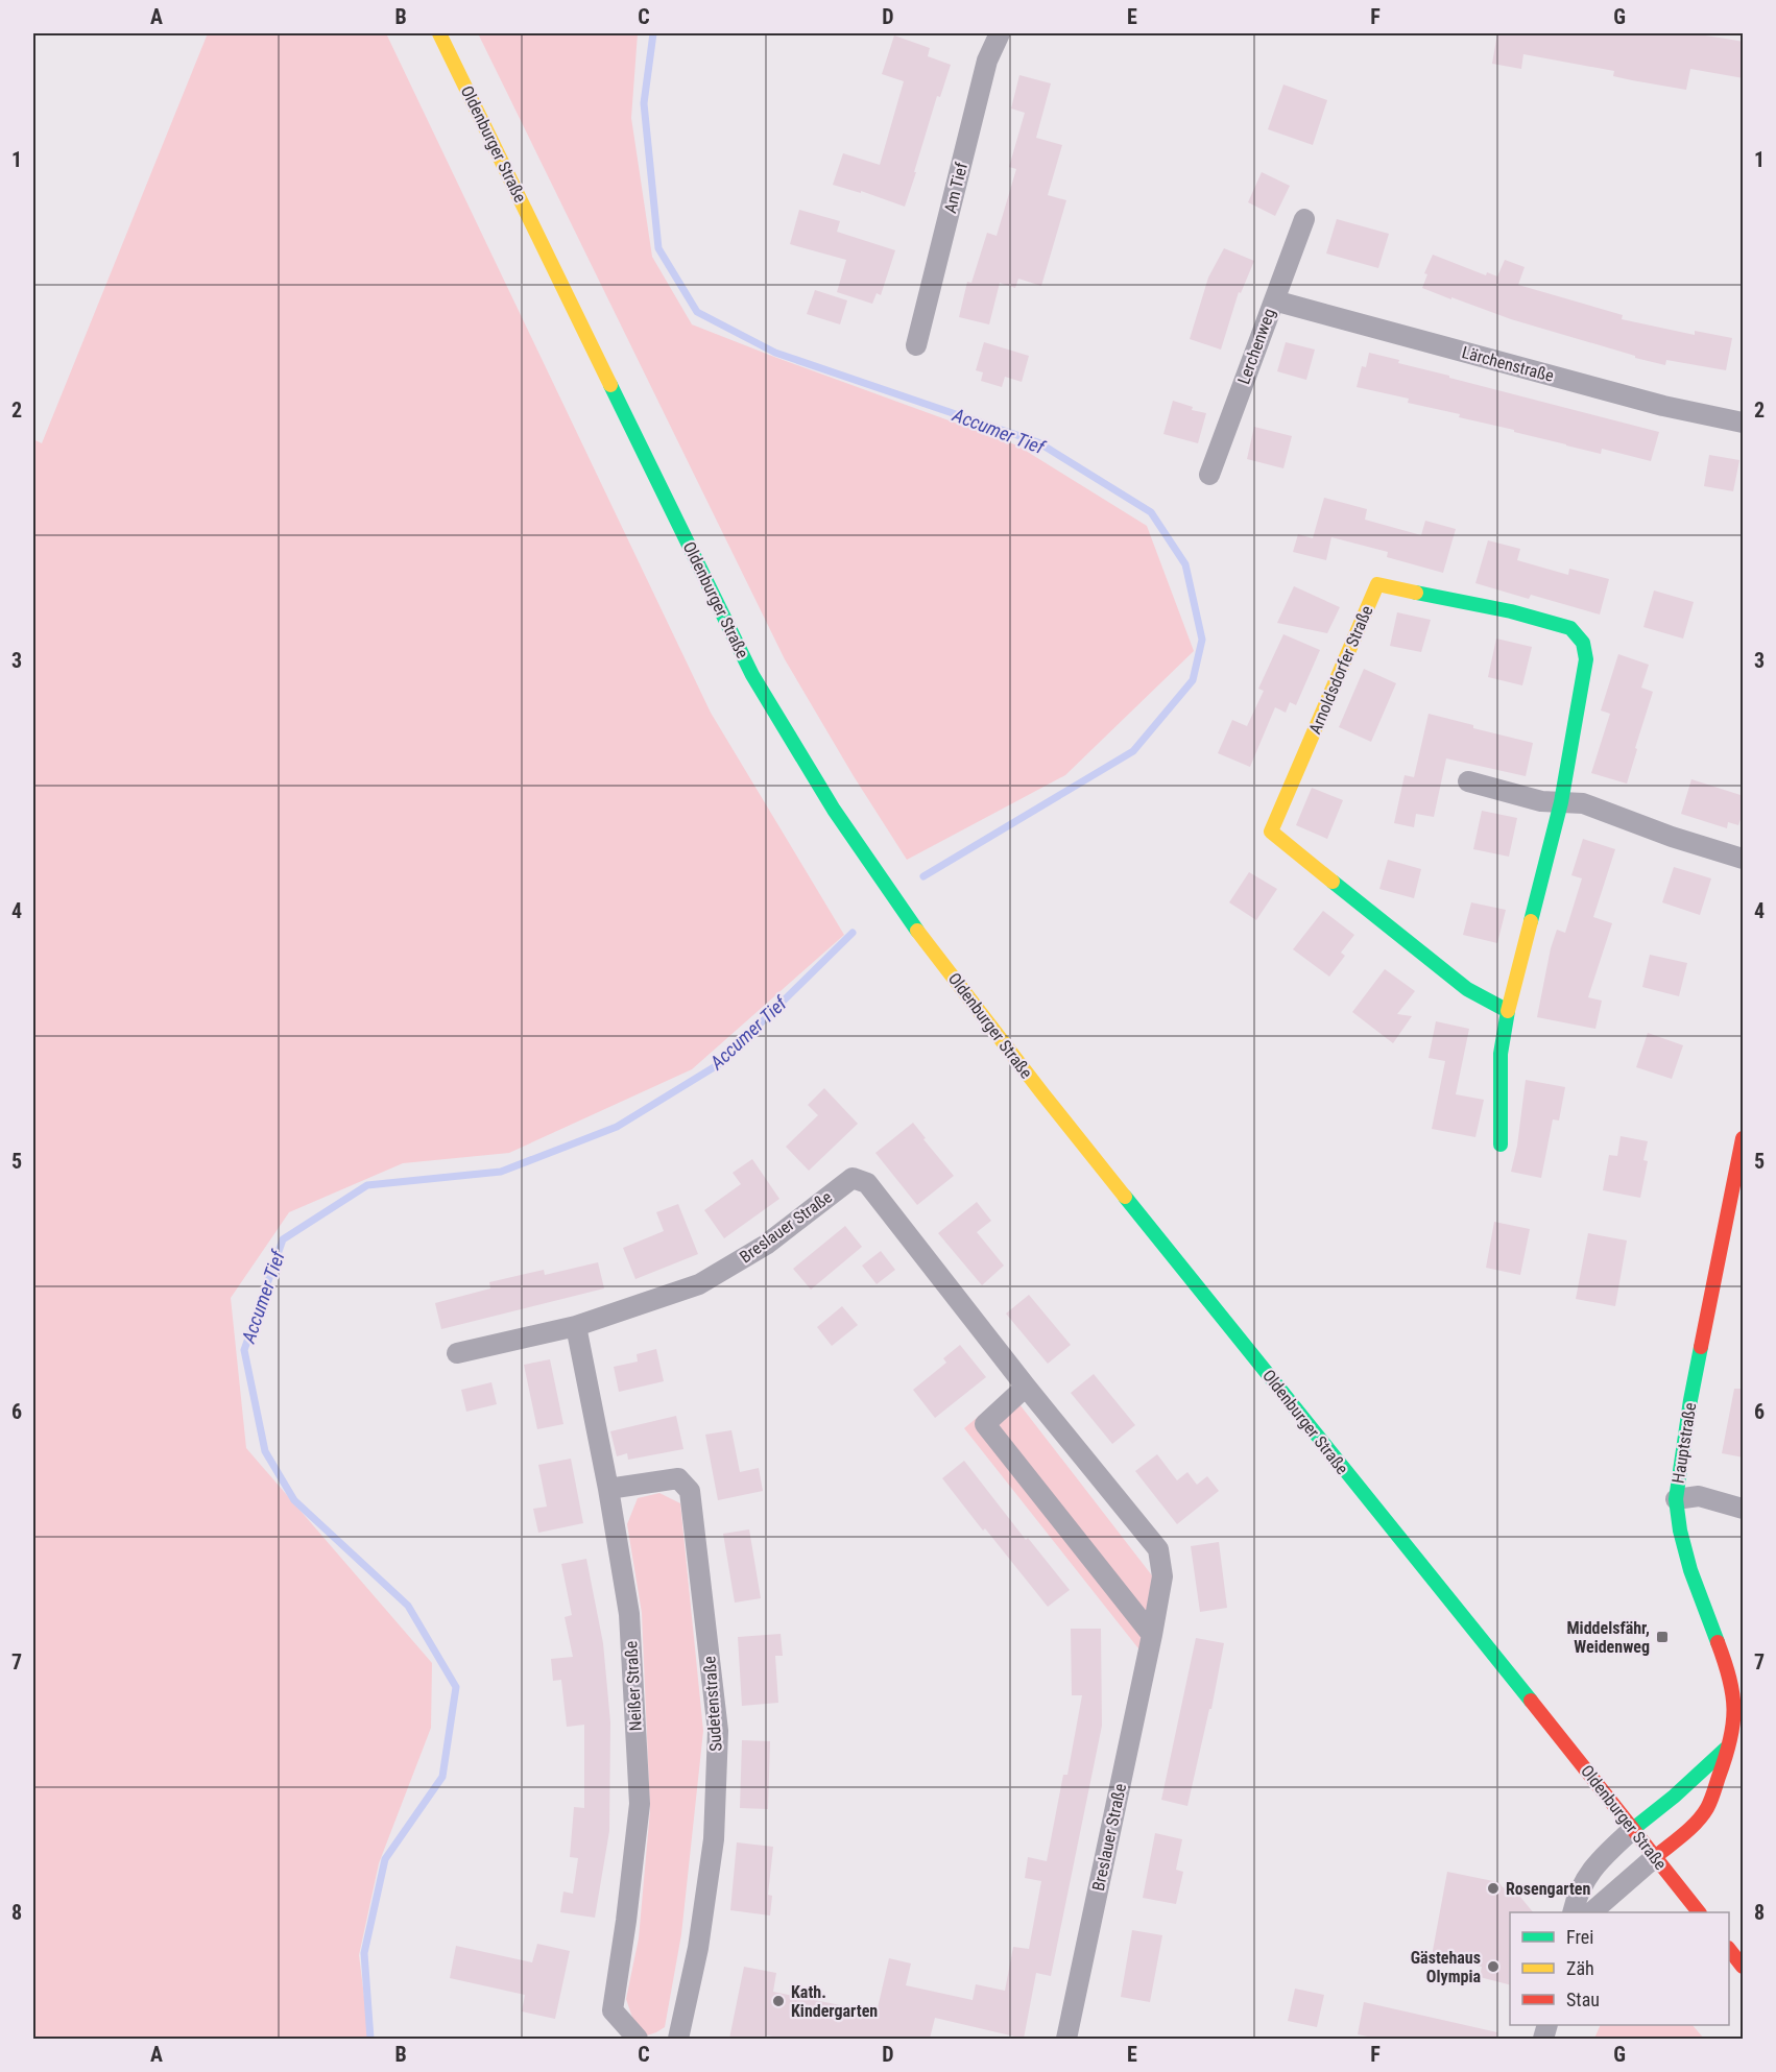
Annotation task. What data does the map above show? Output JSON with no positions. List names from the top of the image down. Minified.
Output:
{"streets":{"main road":["Oldenburger Straße","Arnoldsdorfer Straße","Hauptstraße"],"street":["Am Tief","Lerchenweg","Lärchenstraße","Breslauer Straße","Neißer Straße","Sudetenstraße"]},"crossings":[["Oldenburger Straße","Hauptstraße"],["Lerchenweg","Lärchenstraße"],["Breslauer Straße","Neißer Straße"],["Neißer Straße","Sudetenstraße"]],"water":["Accumer Tief"],"places":{"transit":["Middelsfähr, Weidenweg"],"other":["Rosengarten","Gästehaus Olympia","Kath. Kindergarten"]},"legend":["Frei","Zäh","Stau"],"grid":{"columns":["A","B","C","D","E","F","G"],"rows":["1","2","3","4","5","6","7","8"]}}
